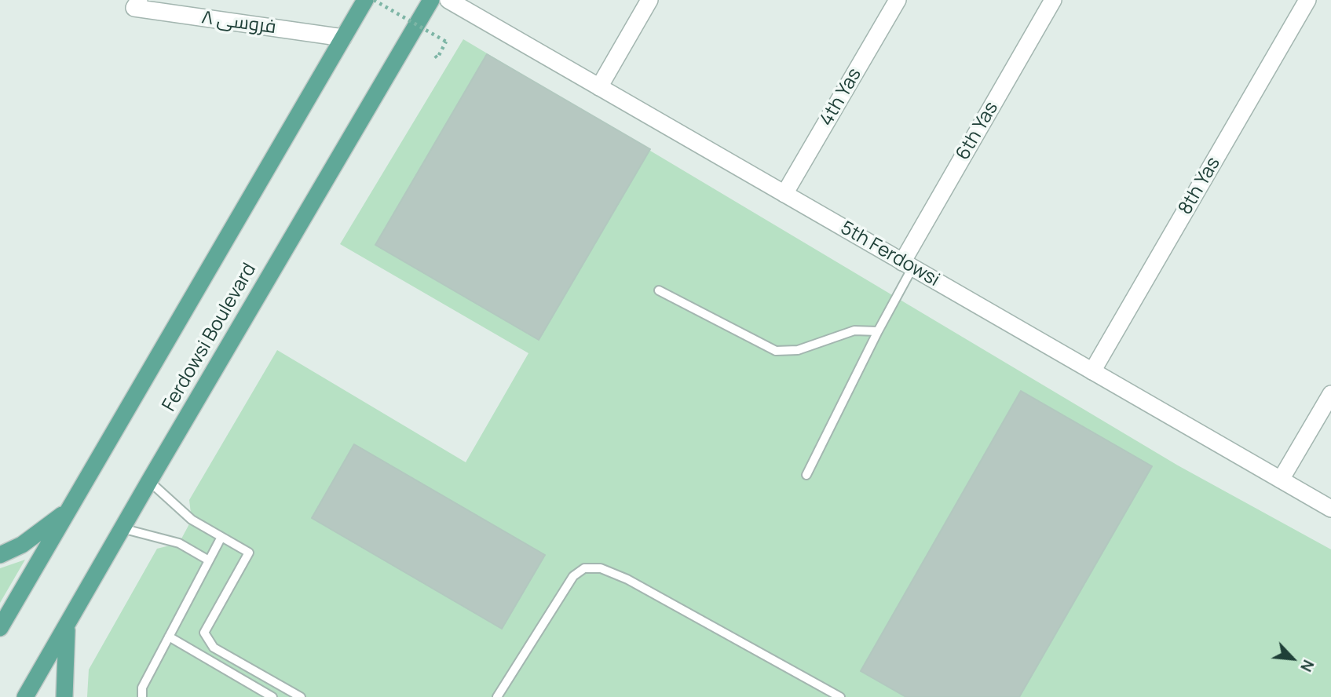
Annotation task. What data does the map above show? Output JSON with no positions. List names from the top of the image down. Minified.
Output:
{"streets":{"main road":["Ferdowsi Boulevard"],"street":["فروسی ۸","4th Yas","6th Yas","8th Yas","5th Ferdowsi"]},"crossings":[["فروسی ۸","Ferdowsi Boulevard"],["4th Yas","5th Ferdowsi"],["6th Yas","5th Ferdowsi"],["8th Yas","5th Ferdowsi"]],"north":"bottom right"}
